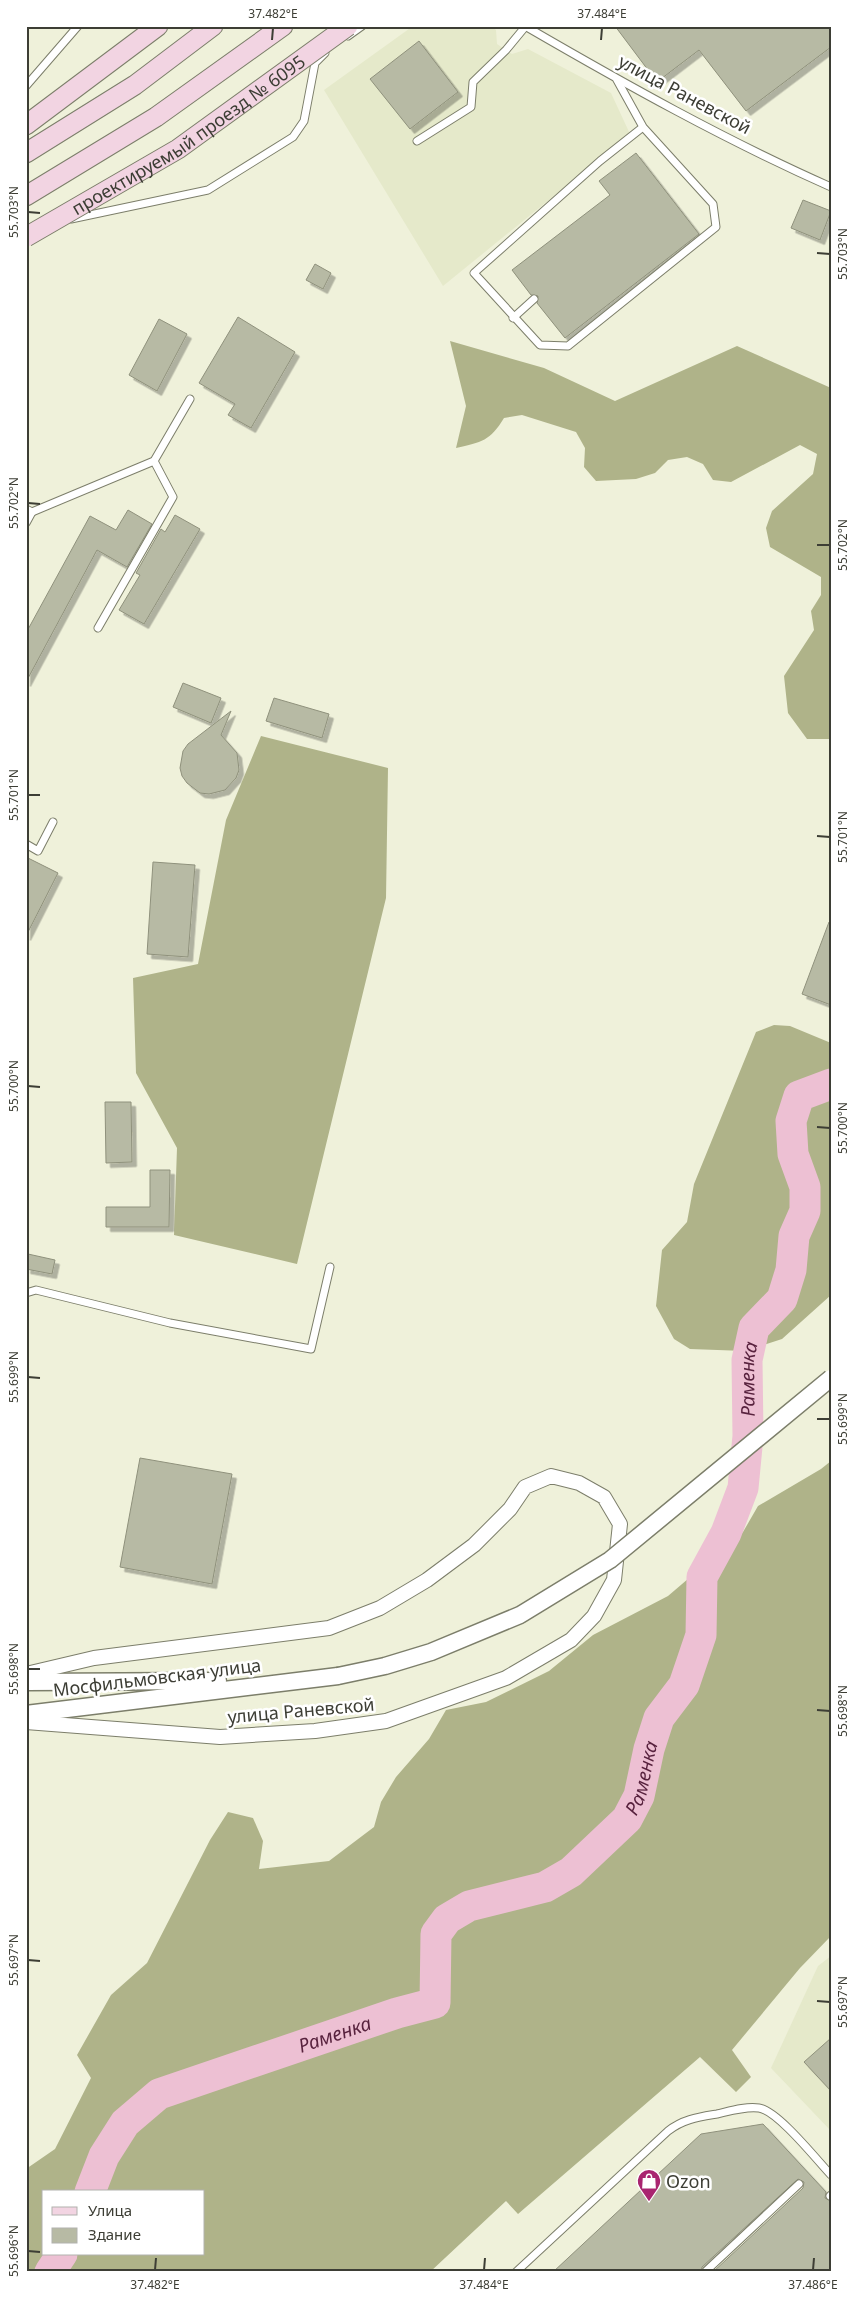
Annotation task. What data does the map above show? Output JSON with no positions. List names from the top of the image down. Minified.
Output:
{"streets":{"main road":["проектируемый проезд № 6095"],"street":["улица Раневской","Мосфильмовская улица"]},"water":["Раменка"],"places":{"shop":["Ozon"]},"legend":["Улица","Здание"],"coordinates":["37.482°E","37.484°E","55.703°N","55.702°N","55.701°N","55.700°N","55.699°N","55.698°N","55.697°N","55.696°N","37.486°E"]}
